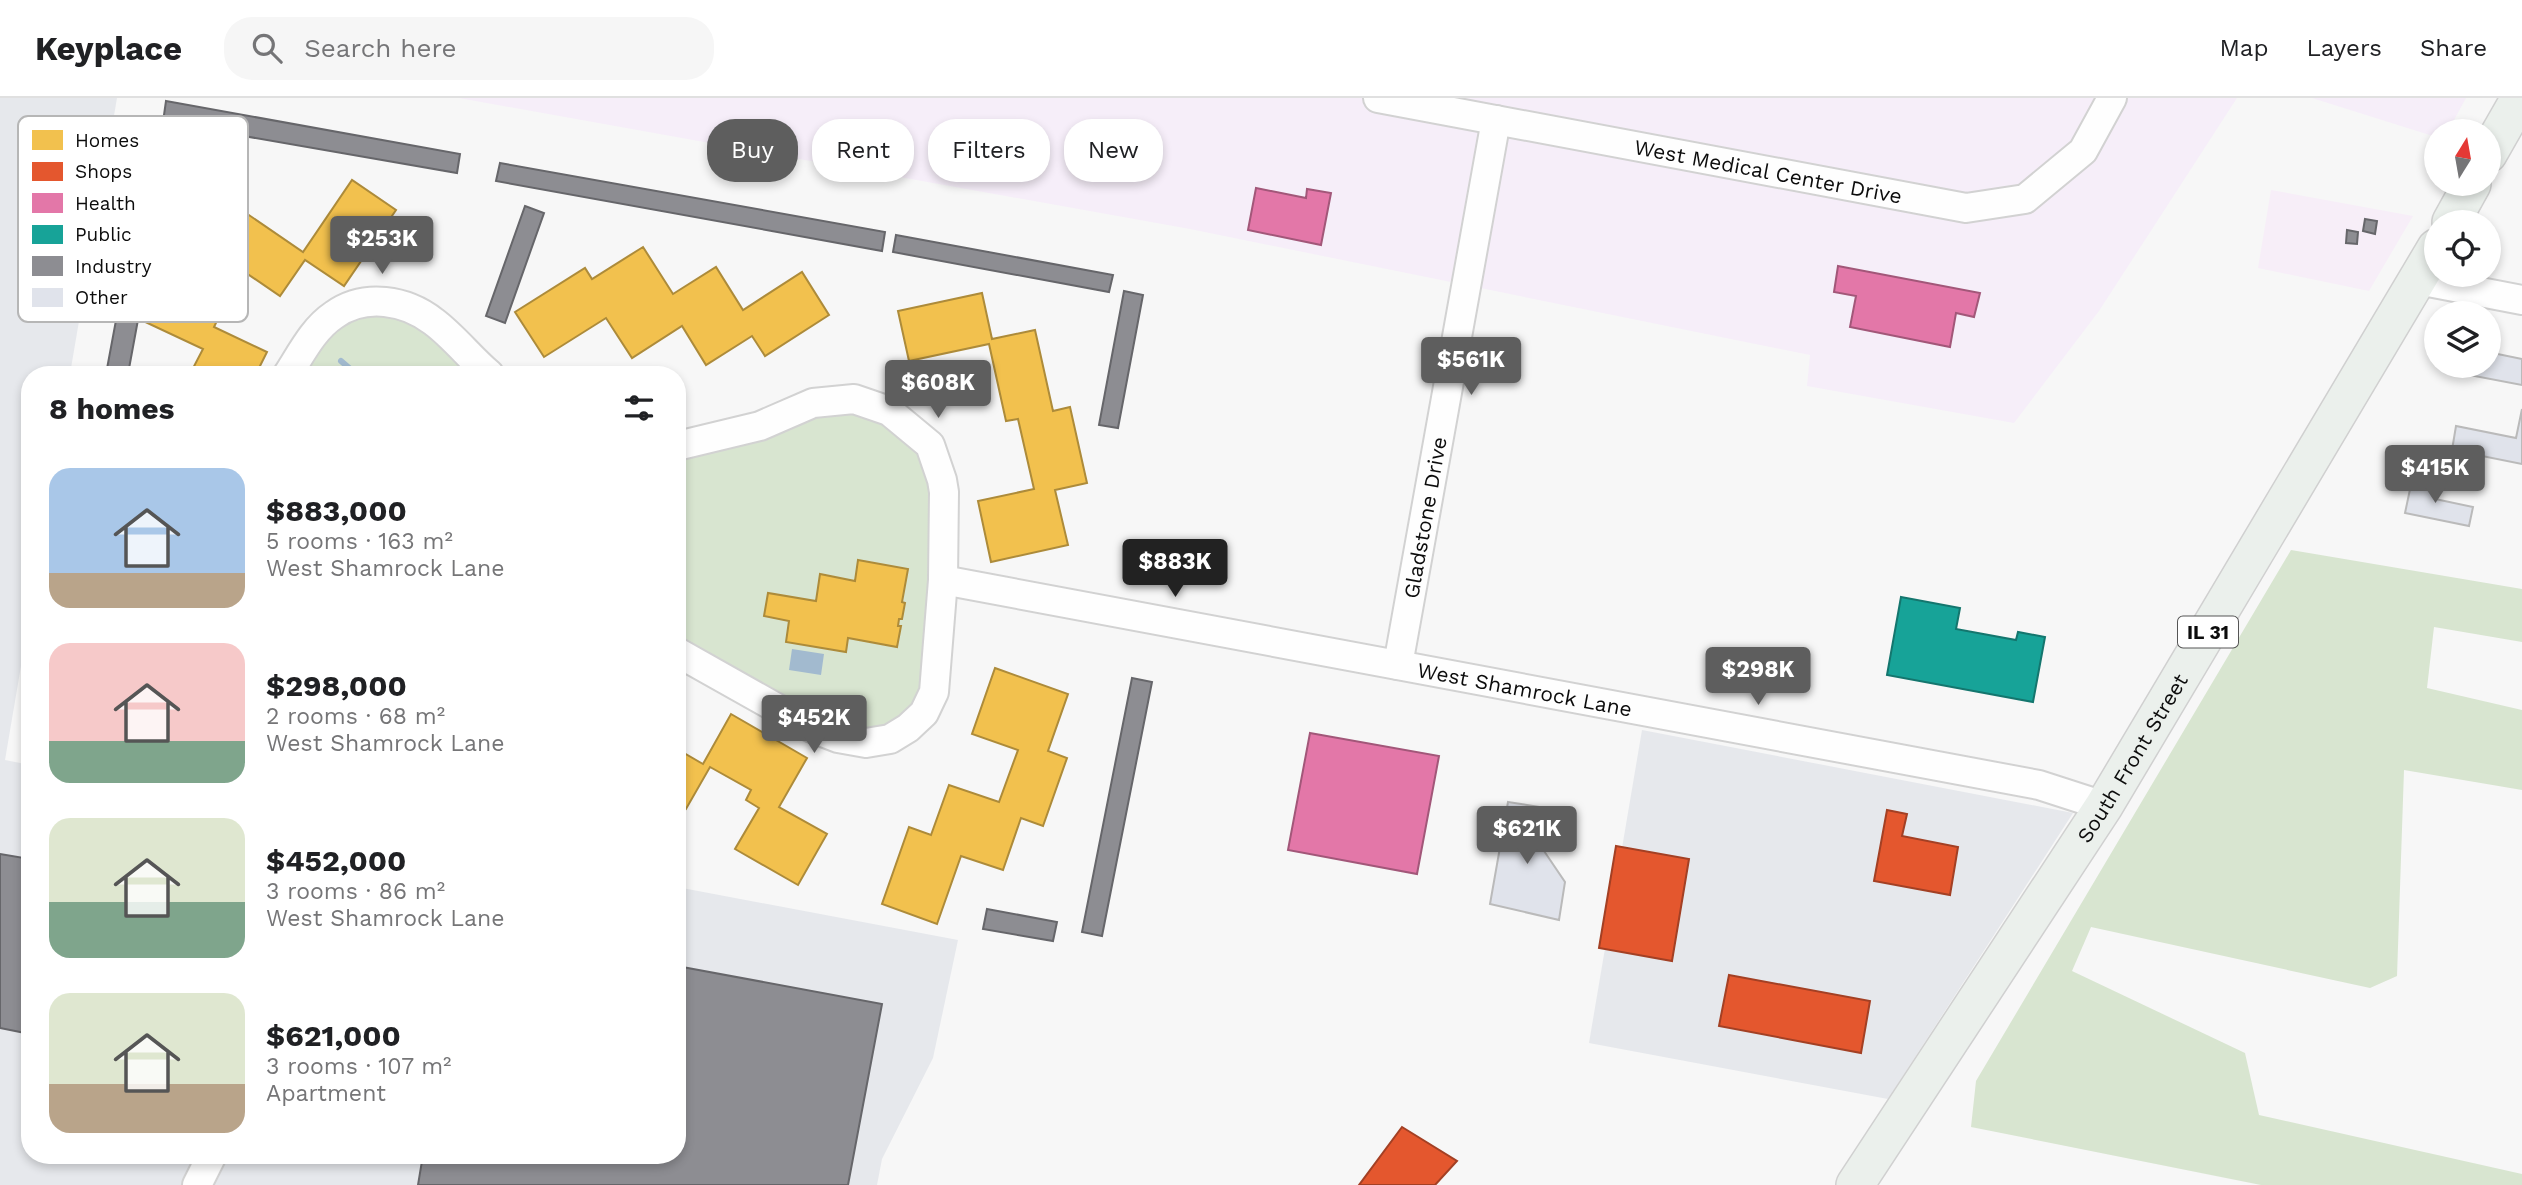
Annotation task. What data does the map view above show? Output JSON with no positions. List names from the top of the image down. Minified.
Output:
{"streets":{"main road":["IL 31","South Front Street"],"street":["West Medical Center Drive","Gladstone Drive","West Shamrock Lane"]},"crossings":[["West Medical Center Drive","Gladstone Drive"],["Gladstone Drive","West Shamrock Lane"],["West Shamrock Lane","South Front Street"]],"legend":["Homes","Shops","Health","Public","Industry","Other"],"north":"top","page":{"header":"Keyplace","search":"Search here","nav":["Map","Layers","Share"],"chip":["Buy","Rent","Filters","New"],"price":["$253K","$561K","$608K","$415K","$883K","$298K","$452K","$621K"],"heading":"8 homes","list":[{"name":"$883,000","note":"5 rooms · 163 m² · West Shamrock Lane"},{"name":"$298,000","note":"2 rooms · 68 m² · West Shamrock Lane"},{"name":"$452,000","note":"3 rooms · 86 m² · West Shamrock Lane"},{"name":"$621,000","note":"3 rooms · 107 m² · Apartment"}]}}
